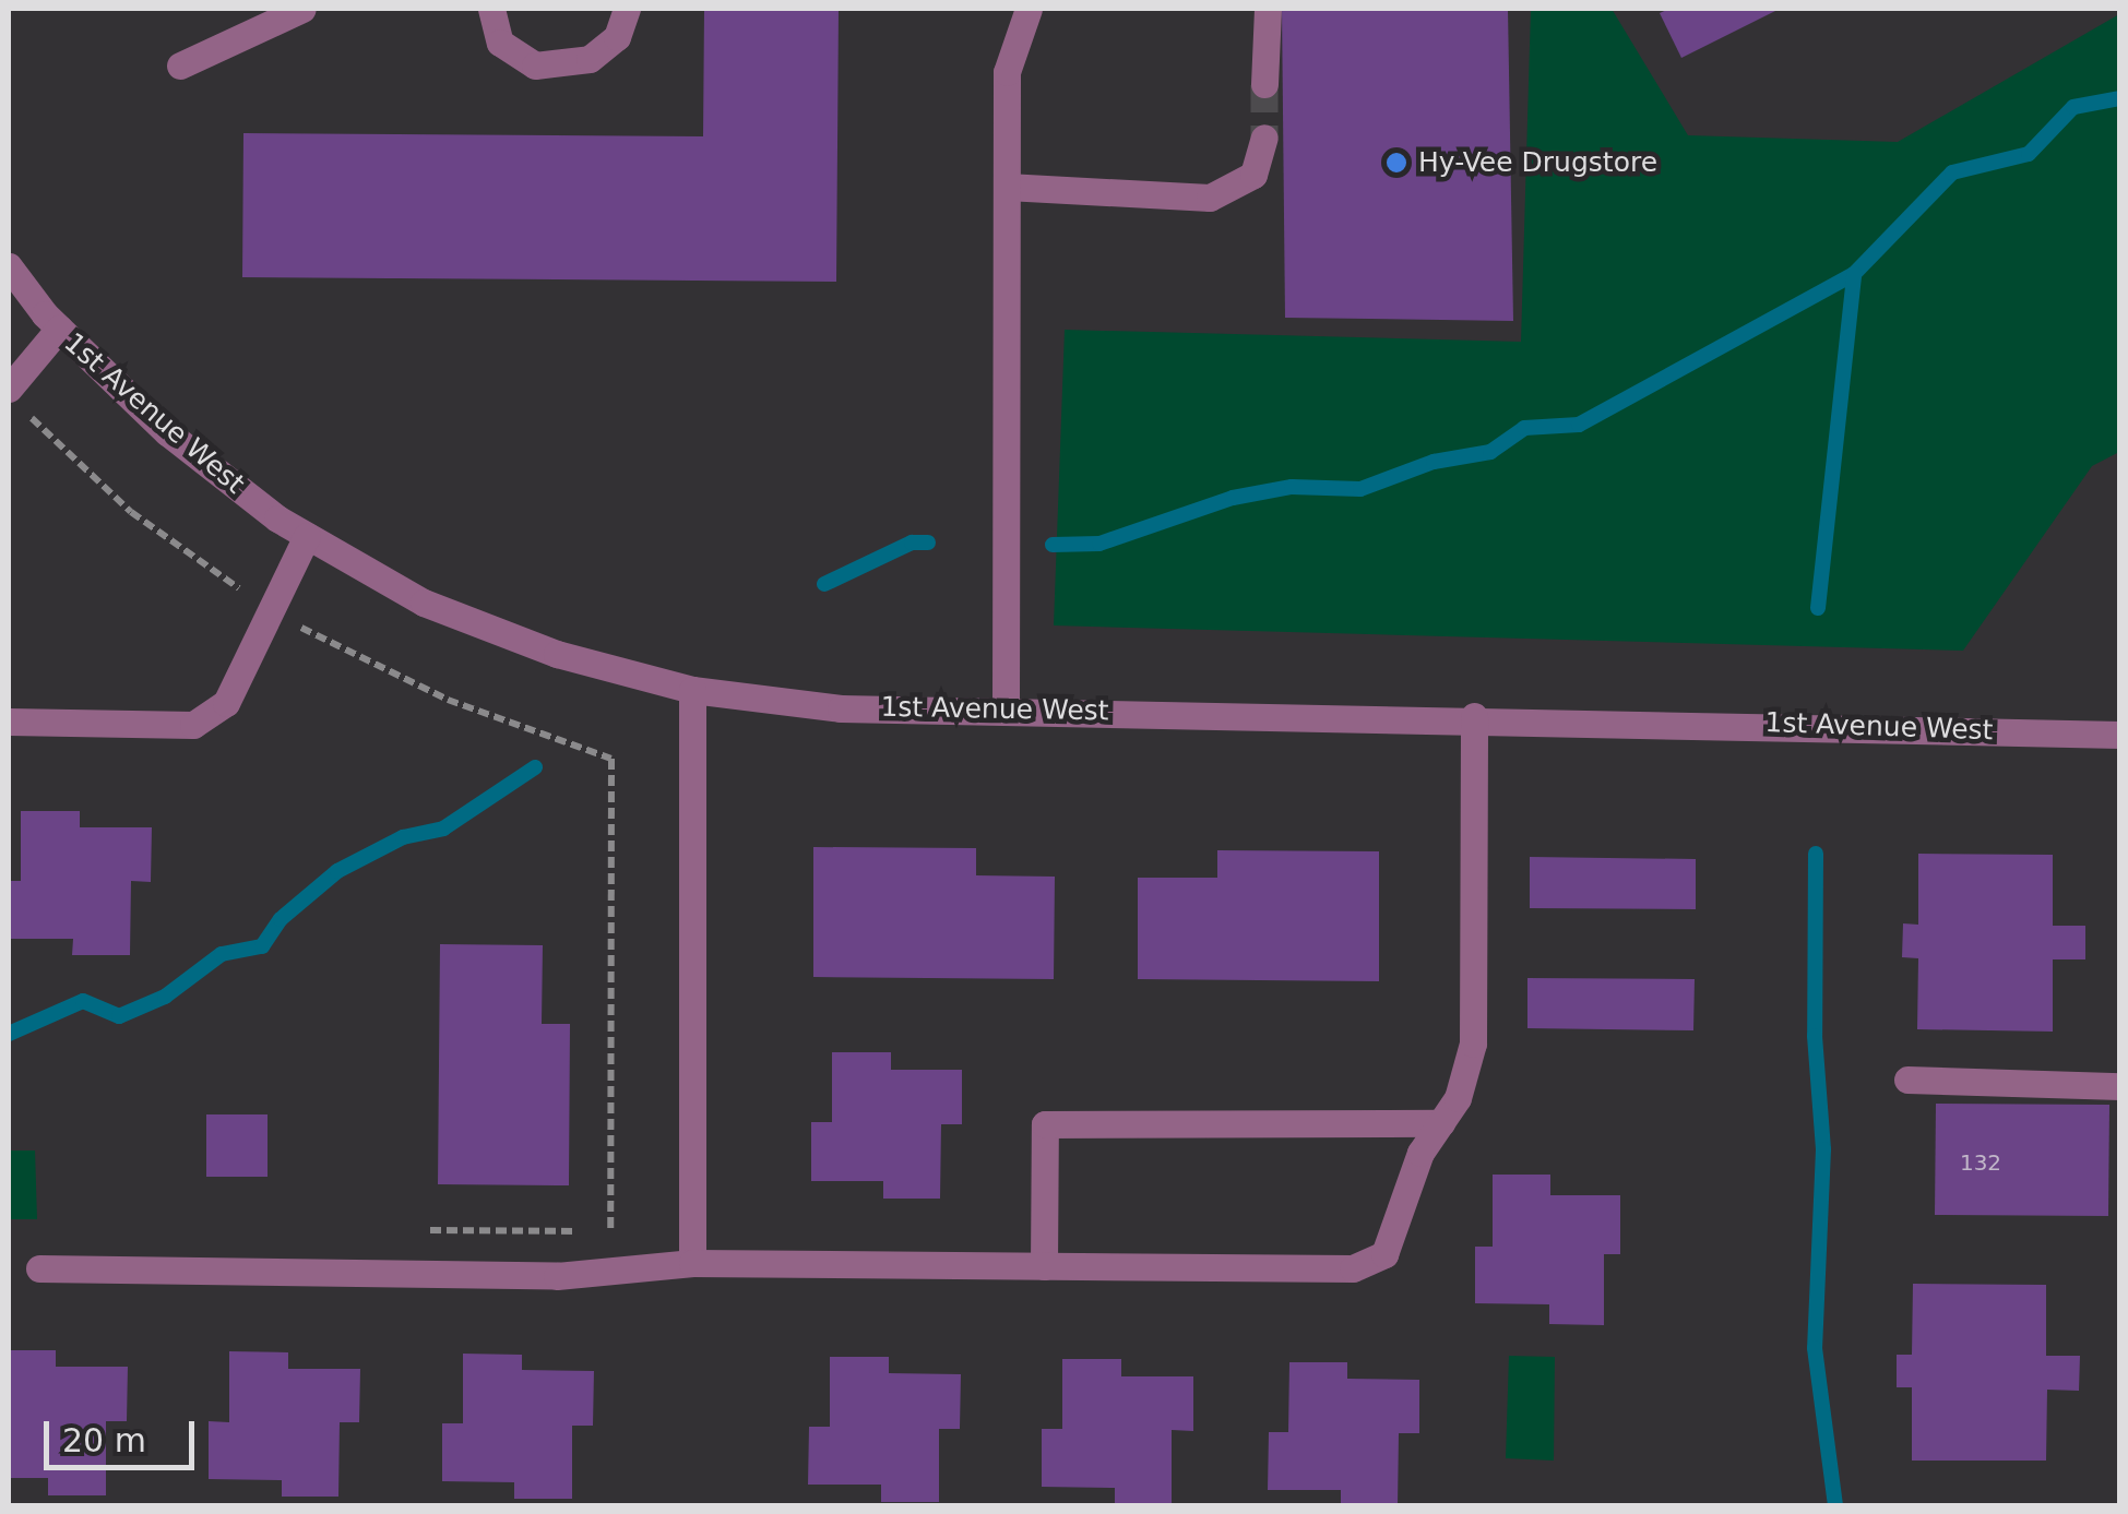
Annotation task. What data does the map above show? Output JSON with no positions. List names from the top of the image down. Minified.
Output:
{"streets":{"street":["1st Avenue West"]},"places":["Hy-Vee Drugstore"],"house_numbers":["132"],"scale_bar":"20 m"}
